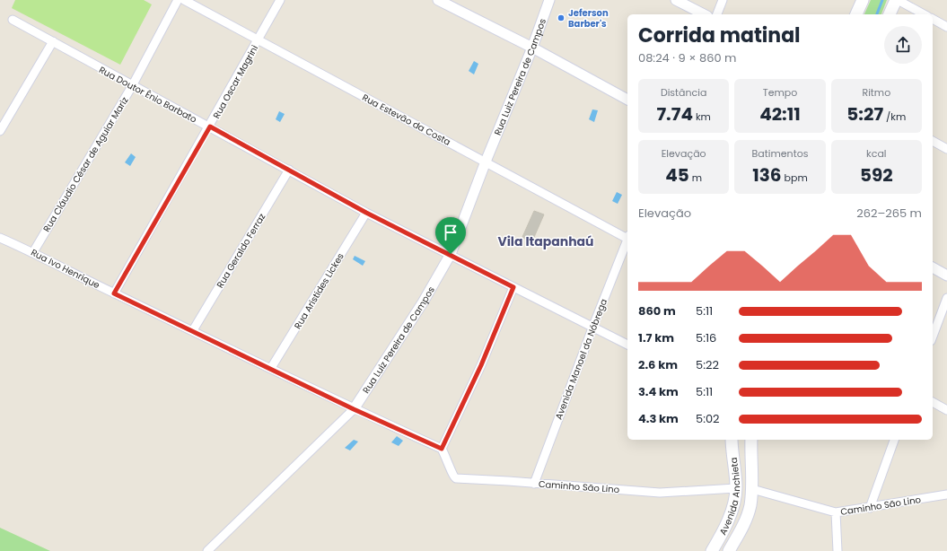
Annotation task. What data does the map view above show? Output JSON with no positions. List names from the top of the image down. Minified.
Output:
{"streets":{"main road":["Avenida Anchieta"],"street":["Rua Luiz Pereira de Campos","Rua Oscar Magrini","Rua Doutor Ênio Barbato","Rua Estevão da Costa","Rua Cláudio César de Aguiar Mariz","Rua Geraldo Ferraz","Rua Ivo Henrique","Rua Aristides Lickes","Avenida Manoel da Nóbrega","Caminho São Lino"]},"crossings":[["Rua Luiz Pereira de Campos","Rua Doutor Ênio Barbato"],["Rua Luiz Pereira de Campos","Rua Estevão da Costa"],["Rua Luiz Pereira de Campos","Rua Ivo Henrique"],["Rua Oscar Magrini","Rua Doutor Ênio Barbato"],["Rua Oscar Magrini","Rua Estevão da Costa"],["Rua Oscar Magrini","Rua Ivo Henrique"],["Rua Doutor Ênio Barbato","Rua Cláudio César de Aguiar Mariz"],["Rua Doutor Ênio Barbato","Rua Geraldo Ferraz"],["Rua Doutor Ênio Barbato","Rua Aristides Lickes"],["Rua Doutor Ênio Barbato","Avenida Manoel da Nóbrega"],["Rua Cláudio César de Aguiar Mariz","Rua Ivo Henrique"],["Rua Geraldo Ferraz","Rua Ivo Henrique"],["Rua Ivo Henrique","Rua Aristides Lickes"],["Rua Ivo Henrique","Caminho São Lino"],["Avenida Manoel da Nóbrega","Caminho São Lino"],["Caminho São Lino","Avenida Anchieta"]],"districts":["Vila Itapanhaú"],"places":["Jeferson Barber's"],"page":{"heading":["Corrida matinal","08:24 · 9 × 860 m"],"stats":[["Distância","7.74 km"],["Tempo","42:11"],["Ritmo","5:27 /km"],["Elevação","45 m"],["Batimentos","136 bpm"],["kcal","592"]],"chart":["Elevação","262–265 m"],"list":[{"name":"860 m","note":"5:11"},{"name":"1.7 km","note":"5:16"},{"name":"2.6 km","note":"5:22"},{"name":"3.4 km","note":"5:11"},{"name":"4.3 km","note":"5:02"}]}}
